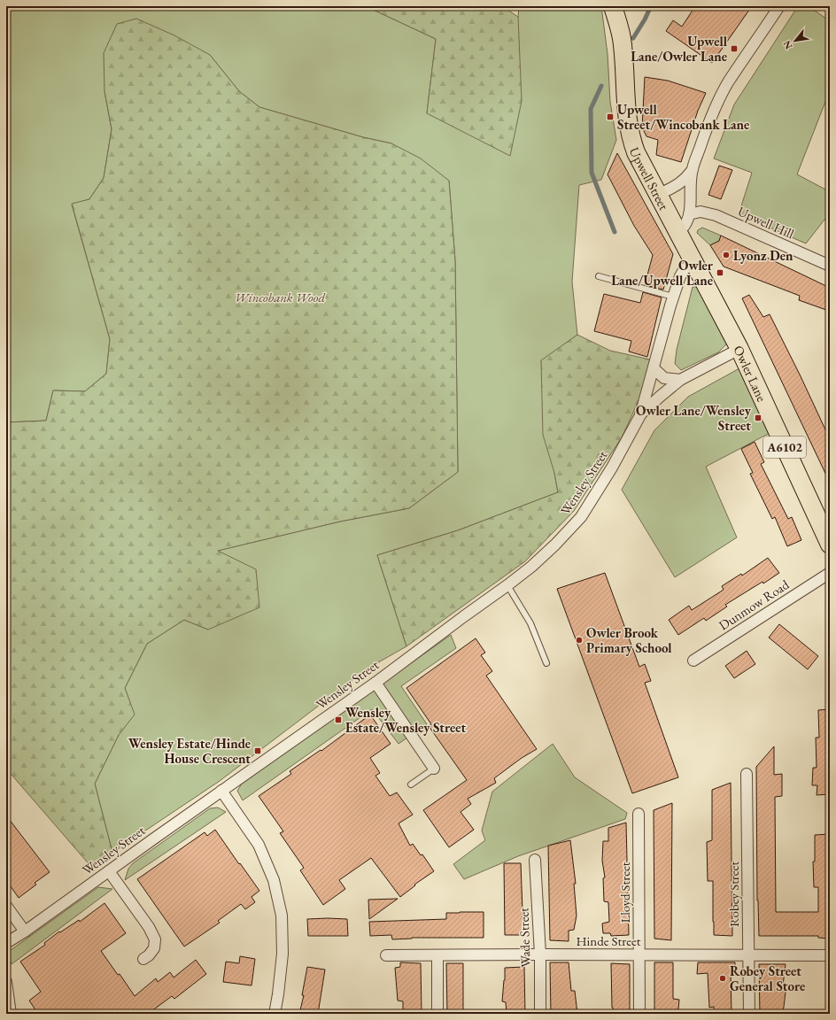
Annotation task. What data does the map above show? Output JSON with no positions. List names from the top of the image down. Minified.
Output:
{"streets":{"main road":["Upwell Street","Owler Lane","A6102"],"street":["Upwell Hill","Wensley Street","Dunmow Road","Lloyd Street","Robey Street","Wade Street","Hinde Street"]},"crossings":[["Upwell Street","Owler Lane"],["Upwell Street","Wensley Street"],["Owler Lane","Wensley Street"],["Lloyd Street","Hinde Street"],["Robey Street","Hinde Street"],["Wade Street","Hinde Street"]],"parks":["Wincobank Wood"],"places":{"transit":["Upwell Lane/Owler Lane","Upwell Street/Wincobank Lane","Owler Lane/Upwell Lane","Owler Lane/Wensley Street","Wensley Estate/Wensley Street","Wensley Estate/Hinde House Crescent"],"other":["Lyonz Den","Owler Brook Primary School","Robey Street General Store"]},"north":"bottom left"}
